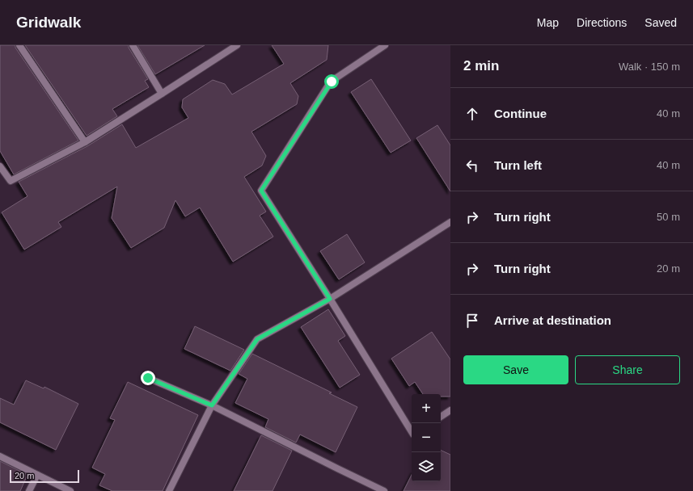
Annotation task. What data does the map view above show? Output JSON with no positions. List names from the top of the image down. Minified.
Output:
{"scale_bar":"20 m","page":{"header":"Gridwalk","nav":["Map","Directions","Saved"],"heading":["2 min","Walk · 150 m"],"list":[["Continue","40 m"],["Turn left","40 m"],["Turn right","50 m"],["Turn right","20 m"],"Arrive at destination"],"buttons":["Save","Share"],"map_buttons":["+","−"],"scale":"20 m"}}
